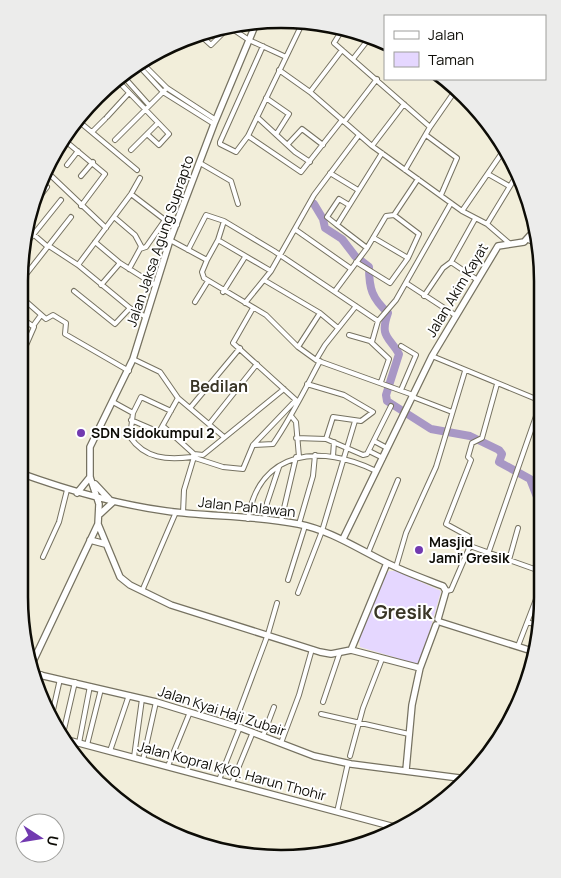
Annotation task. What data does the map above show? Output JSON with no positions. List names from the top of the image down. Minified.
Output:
{"streets":{"main road":["Jalan Jaksa Agung Suprapto","Jalan Akim Kayat","Jalan Pahlawan","Jalan Kyai Haji Zubair","Jalan Kopral KKO. Harun Thohir"]},"crossings":[["Jalan Jaksa Agung Suprapto","Jalan Pahlawan"],["Jalan Akim Kayat","Jalan Pahlawan"]],"districts":["Bedilan","Gresik"],"places":["SDN Sidokumpul 2","Masjid Jami' Gresik"],"legend":["Jalan","Taman"],"north":"right"}
